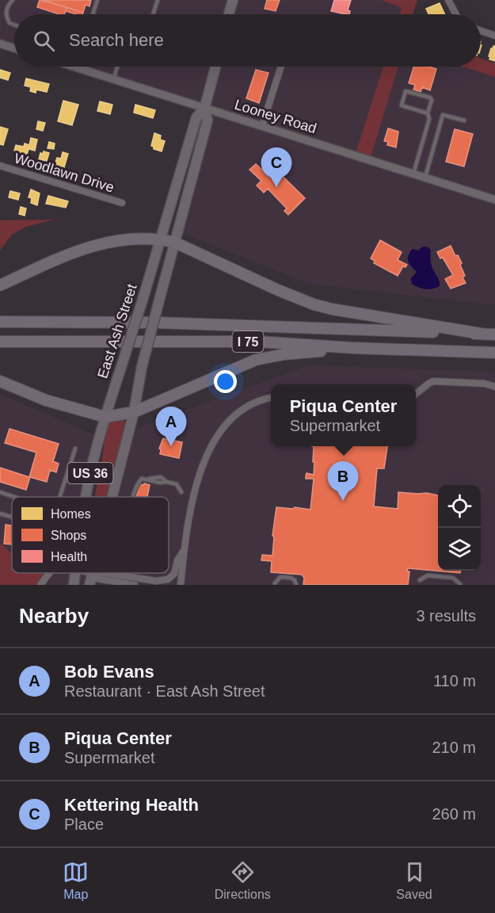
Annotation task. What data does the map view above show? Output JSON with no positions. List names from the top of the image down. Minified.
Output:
{"streets":{"highway":["I 75"],"main road":["East Ash Street","US 36"],"street":["Looney Road","Woodlawn Drive"]},"crossings":[["Looney Road","East Ash Street"]],"legend":["Homes","Shops","Health"],"page":{"search":"Search here","pins":["C","A","B"],"popup":["Piqua Center","Supermarket"],"heading":["Nearby","3 results"],"list":[{"mark":"A","name":"Bob Evans","note":"Restaurant · East Ash Street","value":"110 m"},{"mark":"B","name":"Piqua Center","note":"Supermarket","value":"210 m"},{"mark":"C","name":"Kettering Health","note":"Place","value":"260 m"}],"nav":["Map","Directions","Saved"]}}
